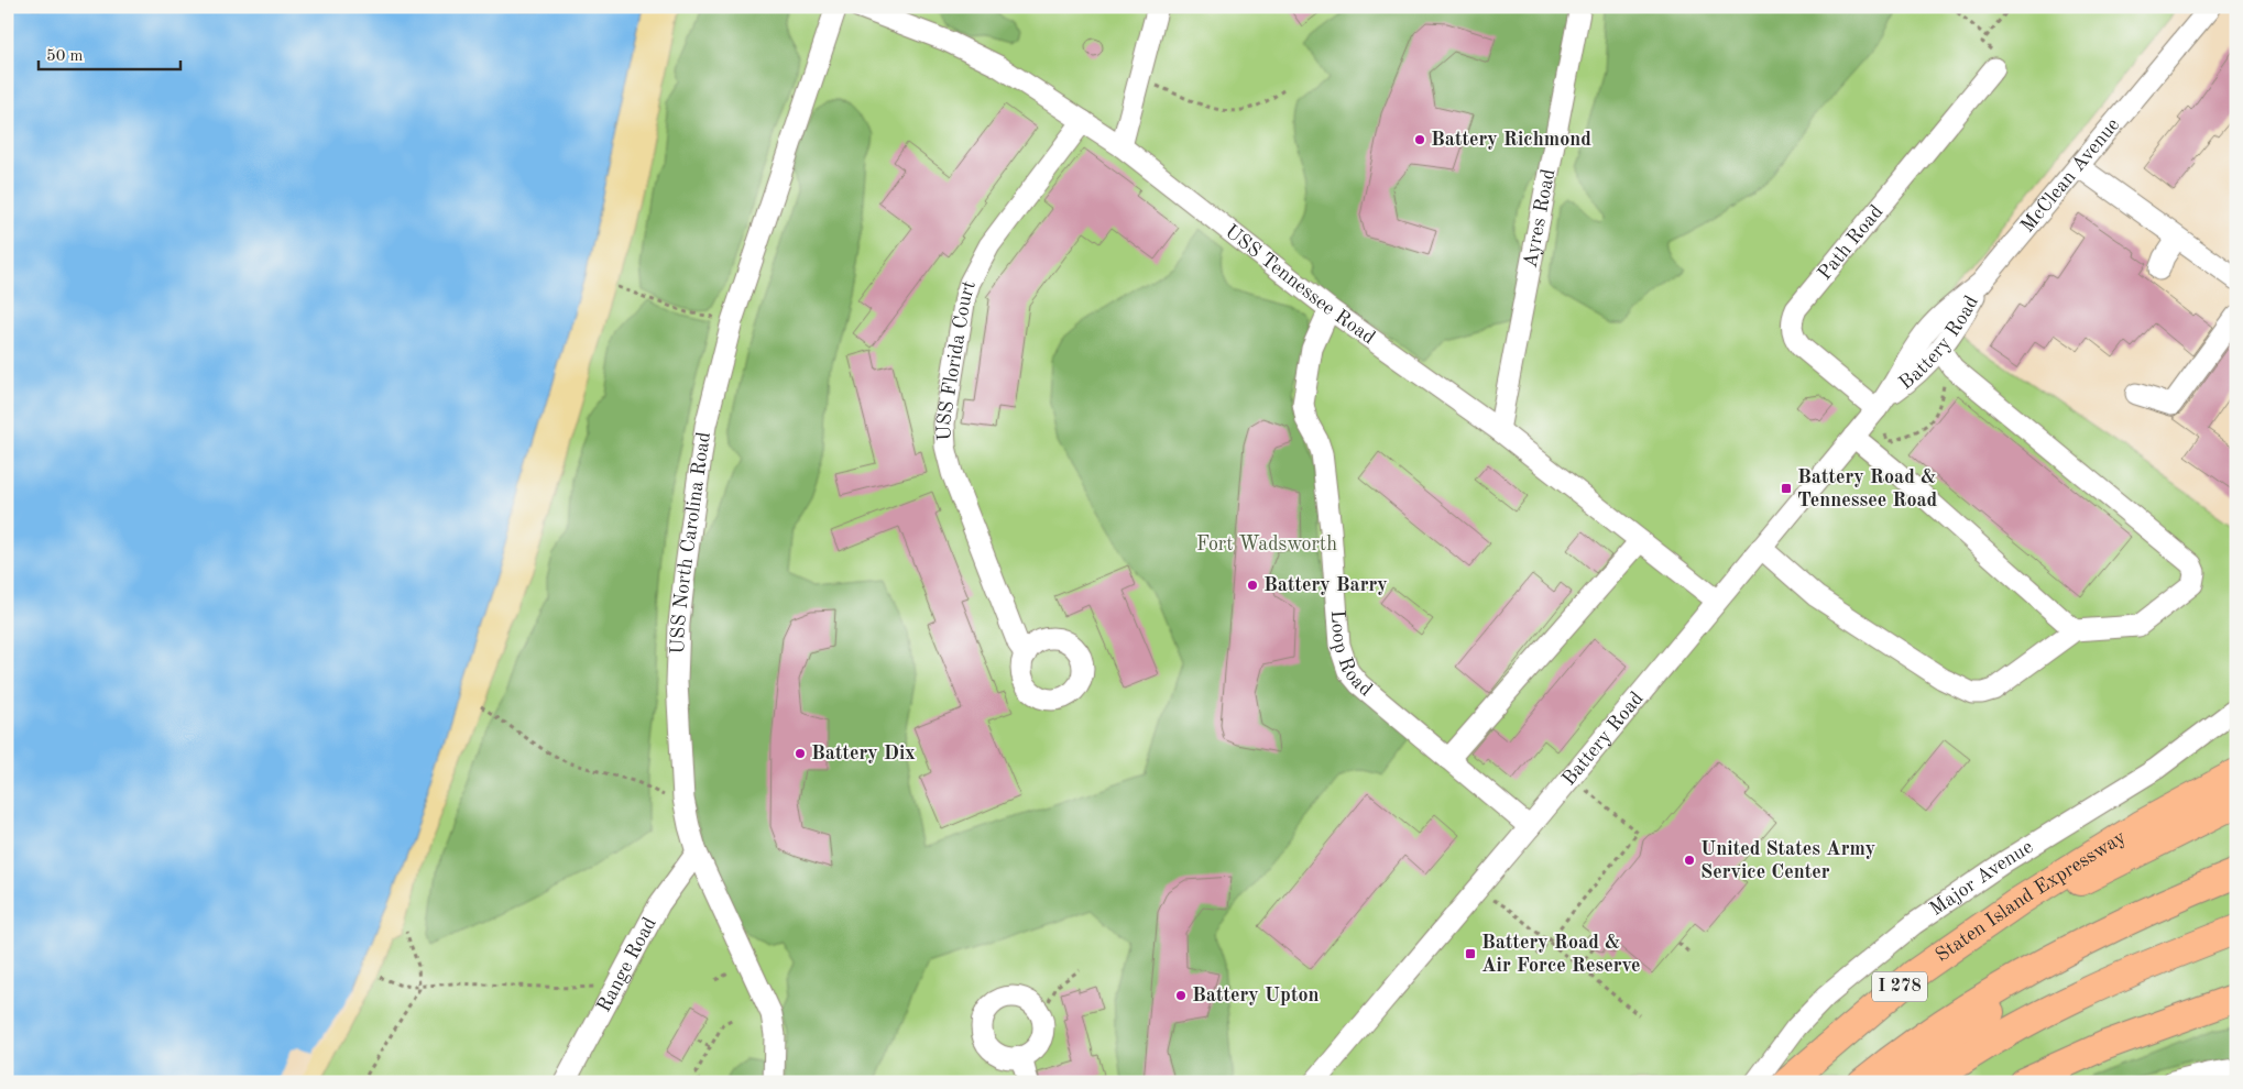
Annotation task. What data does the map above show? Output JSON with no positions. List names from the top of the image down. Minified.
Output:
{"streets":{"highway":["Staten Island Expressway","I 278"],"street":["McClean Avenue","Ayres Road","Path Road","USS Tennessee Road","Battery Road","USS Florida Court","USS North Carolina Road","Loop Road","Major Avenue","Range Road"]},"crossings":[["McClean Avenue","Battery Road"],["Ayres Road","USS Tennessee Road"],["Path Road","Battery Road"],["USS Tennessee Road","Battery Road"],["USS Tennessee Road","USS Florida Court"],["USS Tennessee Road","Loop Road"],["Battery Road","Loop Road"],["USS North Carolina Road","Range Road"]],"parks":["Fort Wadsworth"],"places":{"other":["Battery Richmond","Battery Barry","Battery Dix","United States Army Service Center","Battery Upton"],"transit":["Battery Road & Tennessee Road","Battery Road & Air Force Reserve"]},"scale_bar":"50 m"}
